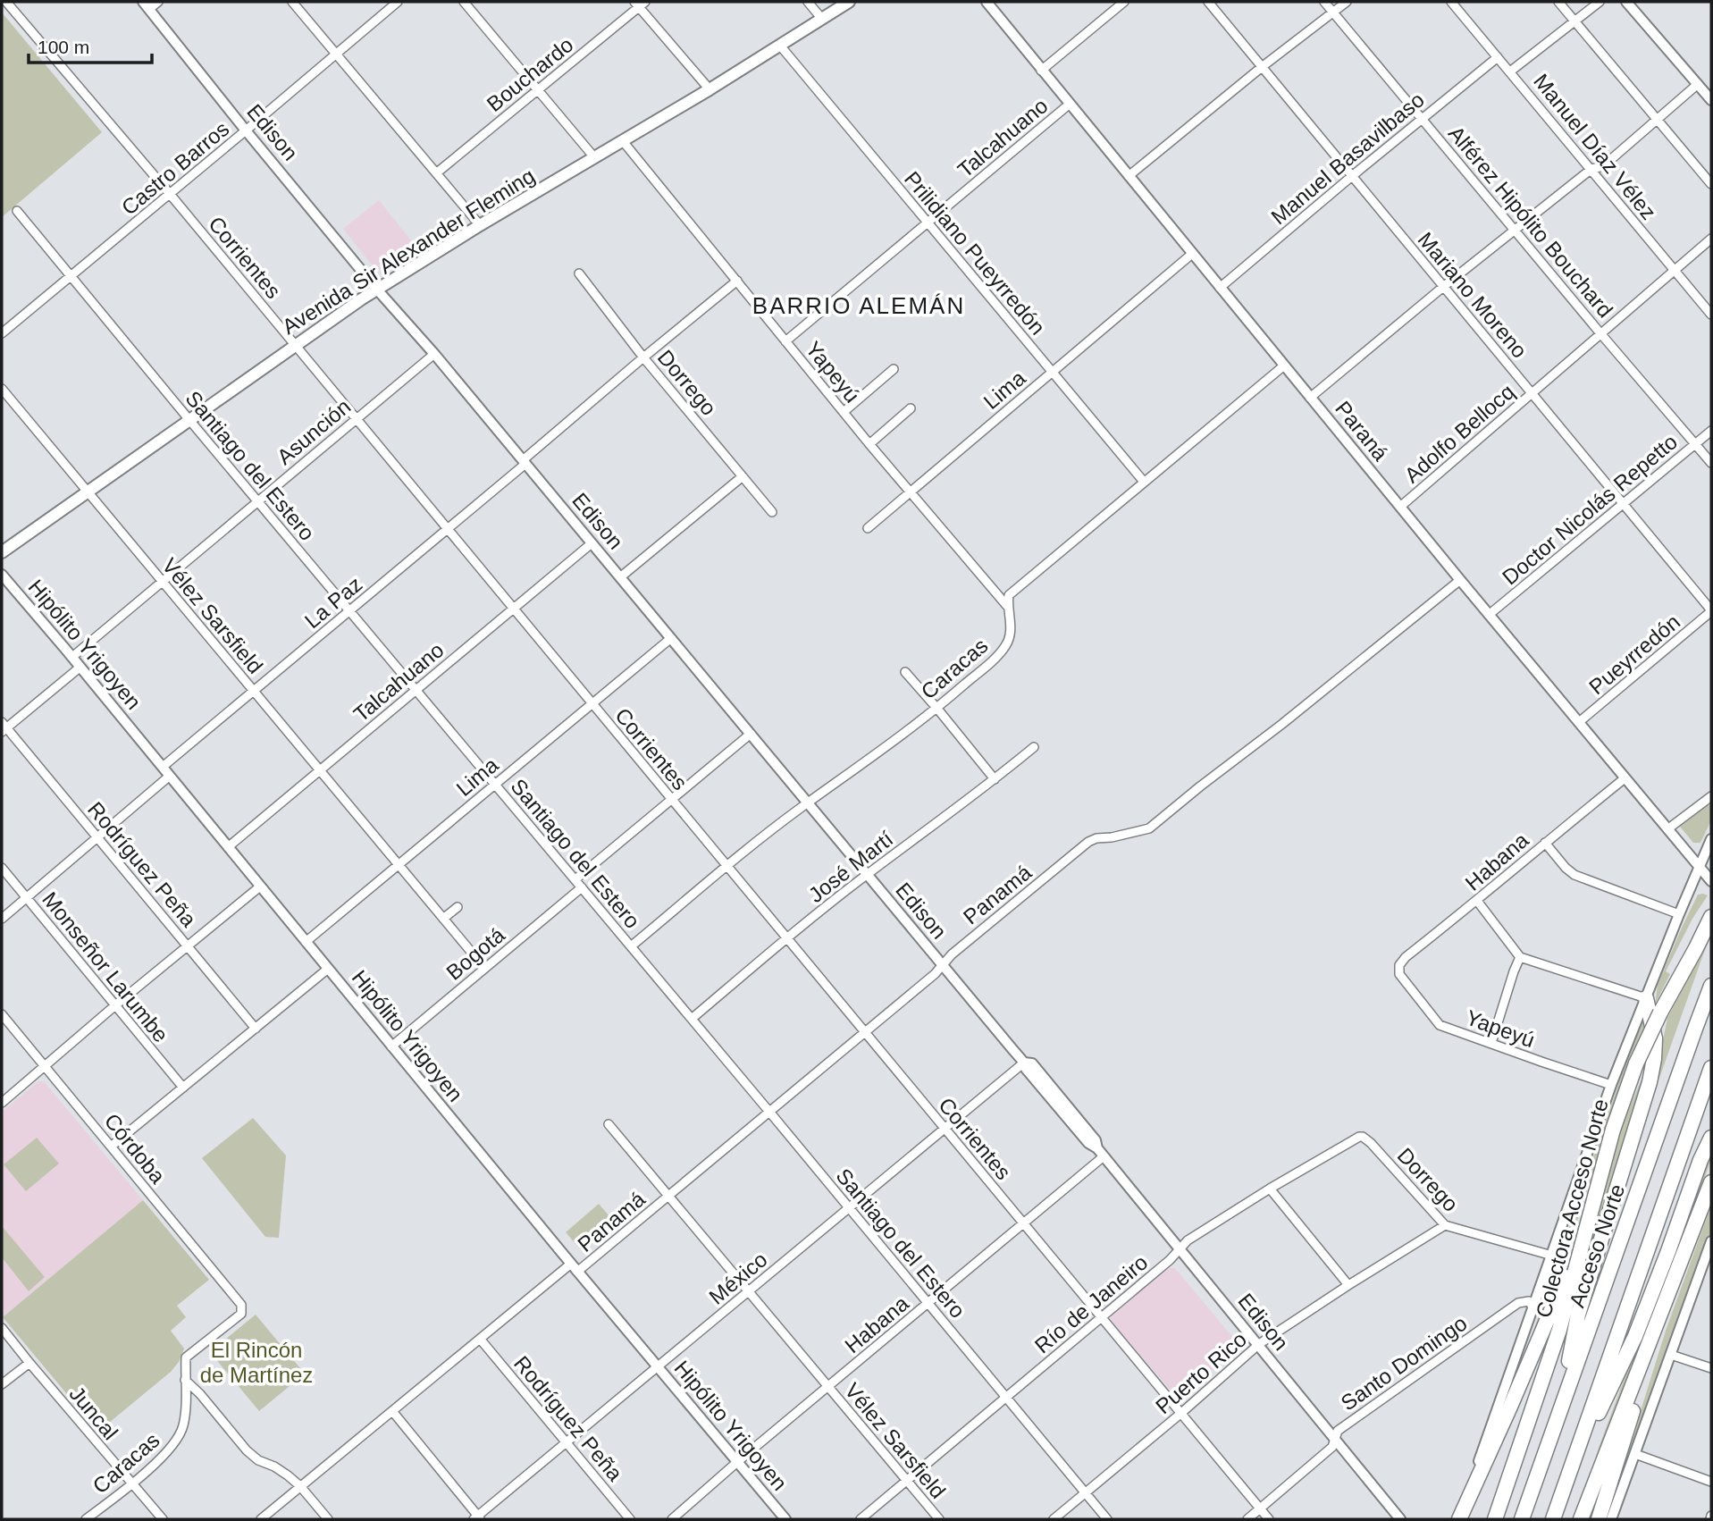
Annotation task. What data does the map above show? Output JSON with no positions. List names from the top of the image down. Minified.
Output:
{"streets":{"highway":["Colectora Acceso Norte","Acceso Norte"],"main road":["Avenida Sir Alexander Fleming"],"street":["Bouchardo","Edison","Talcahuano","Manuel Díaz Vélez","Manuel Basavilbaso","Castro Barros","Alférez Hipólito Bouchard","Prilidiano Pueyrredón","Corrientes","Mariano Moreno","Yapeyú","Dorrego","Lima","Paraná","Asunción","Adolfo Bellocq","Santiago del Estero","Doctor Nicolás Repetto","La Paz","Vélez Sarsfield","Hipólito Yrigoyen","Pueyrredón","Caracas","Habana","Rodríguez Peña","José Martí","Panamá","Bogotá","Monseñor Larumbe","Córdoba","México","Río de Janeiro","Santo Domingo","Puerto Rico","Juncal"]},"crossings":[["Edison","Talcahuano"],["Edison","Castro Barros"],["Edison","Avenida Sir Alexander Fleming"],["Edison","Lima"],["Edison","Asunción"],["Edison","La Paz"],["Edison","Caracas"],["Edison","Habana"],["Edison","José Martí"],["Edison","Panamá"],["Edison","México"],["Edison","Río de Janeiro"],["Edison","Santo Domingo"],["Edison","Puerto Rico"],["Talcahuano","Prilidiano Pueyrredón"],["Talcahuano","Corrientes"],["Talcahuano","Yapeyú"],["Talcahuano","Paraná"],["Talcahuano","Santiago del Estero"],["Talcahuano","Vélez Sarsfield"],["Talcahuano","Hipólito Yrigoyen"],["Manuel Díaz Vélez","Manuel Basavilbaso"],["Manuel Díaz Vélez","Adolfo Bellocq"],["Manuel Basavilbaso","Alférez Hipólito Bouchard"],["Manuel Basavilbaso","Mariano Moreno"],["Manuel Basavilbaso","Paraná"],["Castro Barros","Corrientes"],["Castro Barros","Santiago del Estero"],["Alférez Hipólito Bouchard","Adolfo Bellocq"],["Alférez Hipólito Bouchard","Doctor Nicolás Repetto"],["Avenida Sir Alexander Fleming","Prilidiano Pueyrredón"],["Avenida Sir Alexander Fleming","Corrientes"],["Avenida Sir Alexander Fleming","Yapeyú"],["Avenida Sir Alexander Fleming","Santiago del Estero"],["Avenida Sir Alexander Fleming","Vélez Sarsfield"],["Prilidiano Pueyrredón","Lima"],["Corrientes","Lima"],["Corrientes","Asunción"],["Corrientes","La Paz"],["Corrientes","Caracas"],["Corrientes","Habana"],["Corrientes","José Martí"],["Corrientes","Panamá"],["Corrientes","México"],["Corrientes","Río de Janeiro"],["Corrientes","Santo Domingo"],["Corrientes","Puerto Rico"],["Mariano Moreno","Adolfo Bellocq"],["Mariano Moreno","Doctor Nicolás Repetto"],["Mariano Moreno","Pueyrredón"],["Yapeyú","Lima"],["Yapeyú","La Paz"],["Yapeyú","Caracas"],["Yapeyú","Habana"],["Dorrego","La Paz"],["Dorrego","Río de Janeiro"],["Dorrego","Puerto Rico"],["Lima","Paraná"],["Lima","Santiago del Estero"],["Lima","Vélez Sarsfield"],["Lima","Hipólito Yrigoyen"],["Paraná","Adolfo Bellocq"],["Paraná","Doctor Nicolás Repetto"],["Paraná","Pueyrredón"],["Paraná","Habana"],["Paraná","Panamá"],["Asunción","Santiago del Estero"],["Asunción","Vélez Sarsfield"],["Asunción","Hipólito Yrigoyen"],["Santiago del Estero","La Paz"],["Santiago del Estero","Caracas"],["Santiago del Estero","Habana"],["Santiago del Estero","José Martí"],["Santiago del Estero","Panamá"],["Santiago del Estero","Bogotá"],["Santiago del Estero","México"],["Santiago del Estero","Río de Janeiro"],["Santiago del Estero","Puerto Rico"],["La Paz","Vélez Sarsfield"],["La Paz","Hipólito Yrigoyen"],["Vélez Sarsfield","Habana"],["Vélez Sarsfield","Panamá"],["Vélez Sarsfield","México"],["Vélez Sarsfield","Río de Janeiro"],["Hipólito Yrigoyen","Habana"],["Hipólito Yrigoyen","Panamá"],["Hipólito Yrigoyen","Bogotá"],["Hipólito Yrigoyen","México"],["Caracas","Córdoba"],["Caracas","Juncal"],["Rodríguez Peña","Panamá"],["Rodríguez Peña","México"]],"districts":["BARRIO ALEMÁN"],"parks":["El Rincón de Martínez"],"scale_bar":"100 m"}
